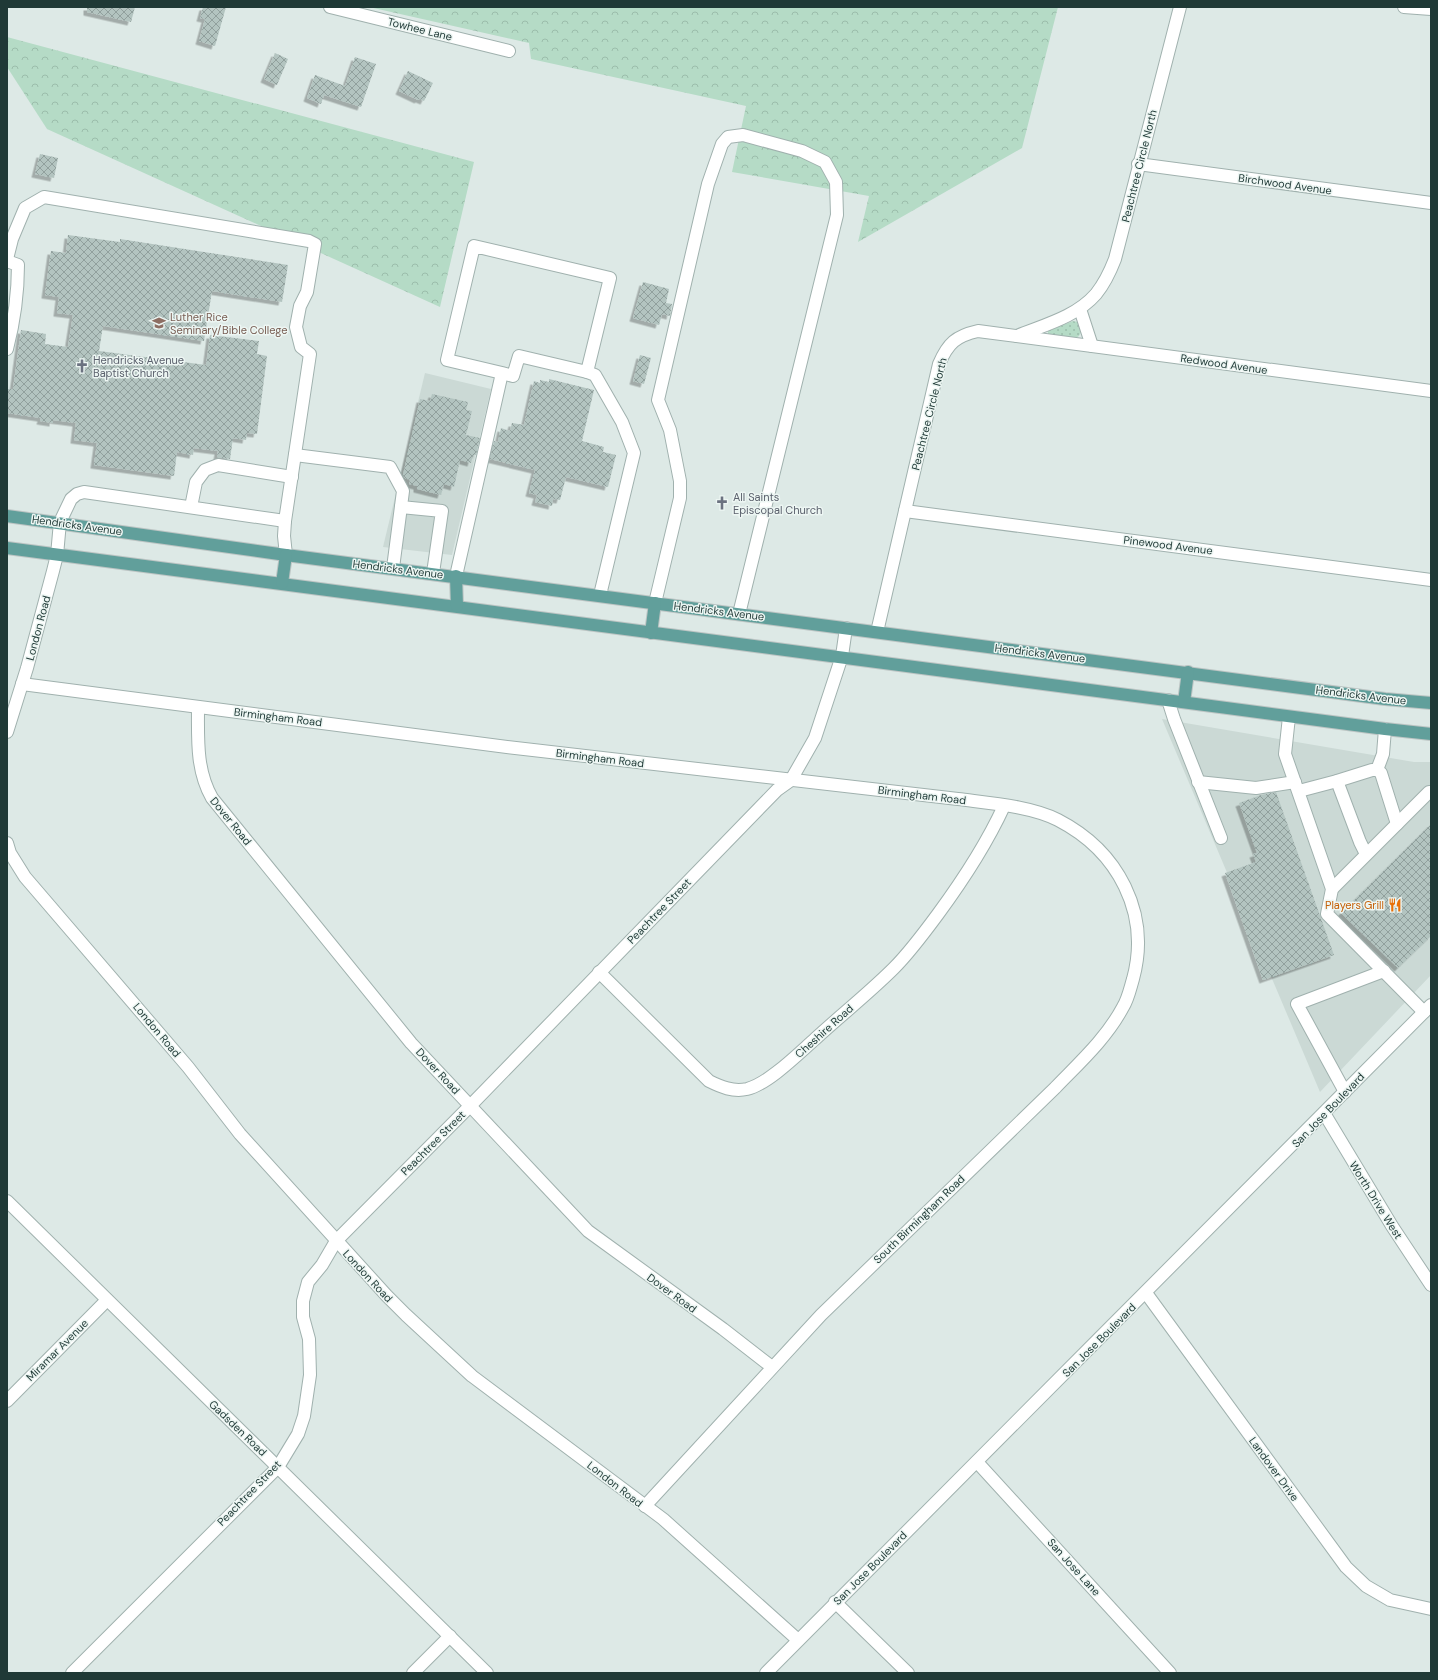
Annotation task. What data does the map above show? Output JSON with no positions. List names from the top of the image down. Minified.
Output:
{"streets":{"main road":["Hendricks Avenue"],"street":["Towhee Lane","Peachtree Circle North","Birchwood Avenue","Redwood Avenue","Pinewood Avenue","London Road","Birmingham Road","Dover Road","Peachtree Street","Cheshire Road","San Jose Boulevard","Worth Drive West","South Birmingham Road","Miramar Avenue","Gadsden Road","Landover Drive","San Jose Lane"]},"crossings":[["Peachtree Circle North","Birchwood Avenue"],["Peachtree Circle North","Redwood Avenue"],["Peachtree Circle North","Hendricks Avenue"],["Peachtree Circle North","Pinewood Avenue"],["Hendricks Avenue","London Road"],["Hendricks Avenue","Peachtree Street"],["London Road","Birmingham Road"],["London Road","Peachtree Street"],["London Road","San Jose Boulevard"],["London Road","South Birmingham Road"],["Birmingham Road","Dover Road"],["Birmingham Road","Peachtree Street"],["Birmingham Road","Cheshire Road"],["Birmingham Road","South Birmingham Road"],["Dover Road","Peachtree Street"],["Dover Road","South Birmingham Road"],["Peachtree Street","Cheshire Road"],["Peachtree Street","Gadsden Road"],["San Jose Boulevard","Worth Drive West"],["San Jose Boulevard","Landover Drive"],["San Jose Boulevard","San Jose Lane"],["Miramar Avenue","Gadsden Road"]],"places":{"school or university":["Luther Rice Seminary/Bible College"],"church":["Hendricks Avenue Baptist Church","All Saints Episcopal Church"],"restaurant":["Players Grill"]}}
